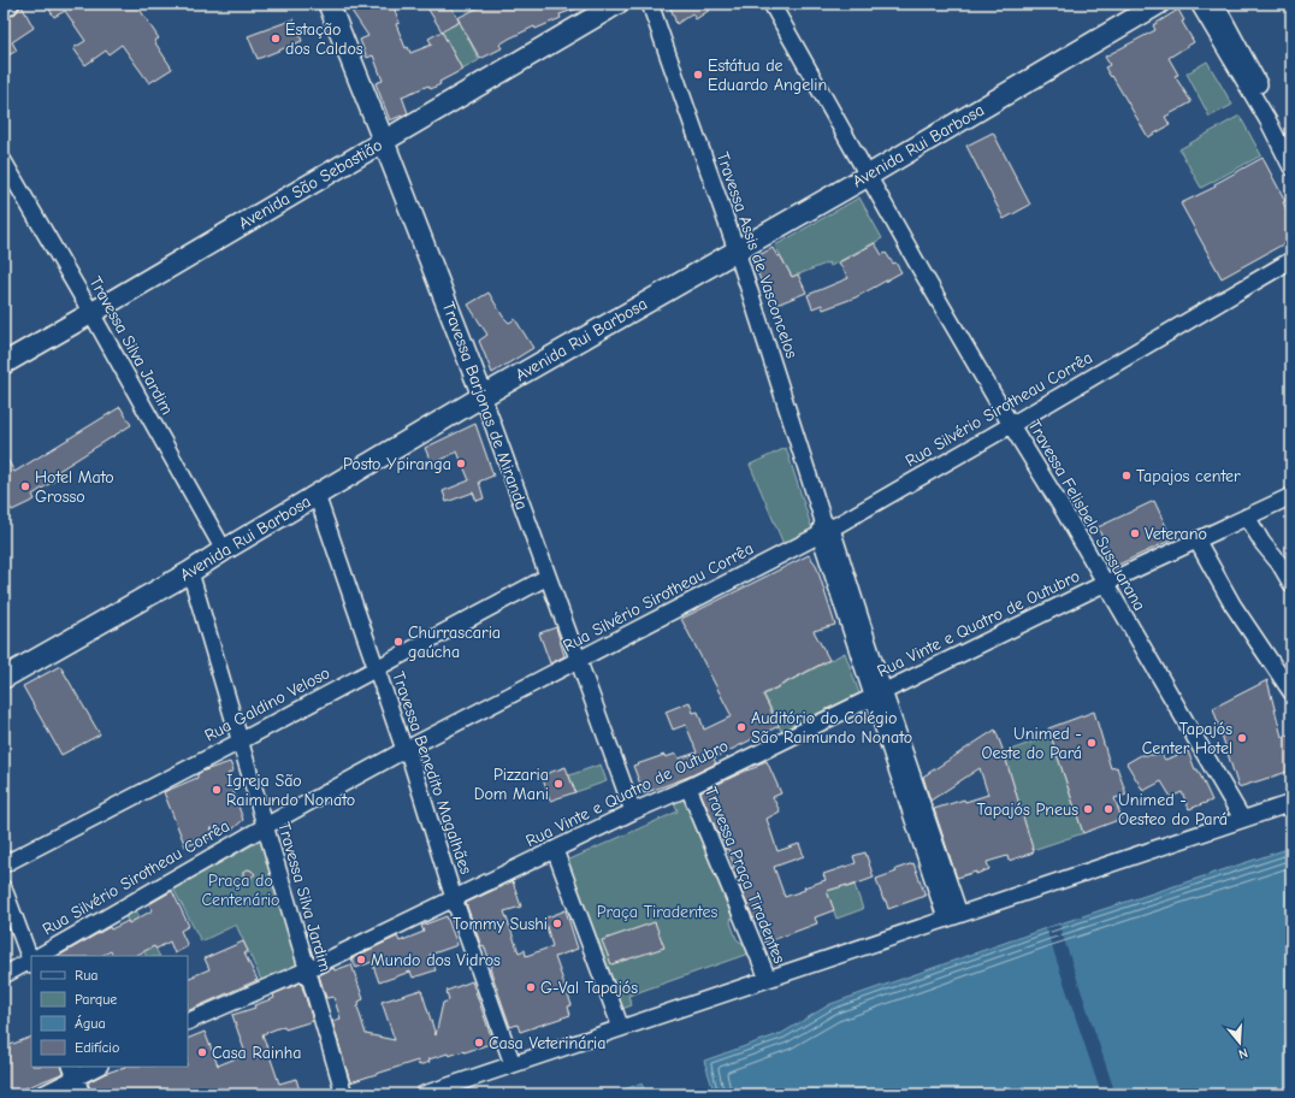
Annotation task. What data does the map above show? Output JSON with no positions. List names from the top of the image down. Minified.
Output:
{"streets":{"main road":["Avenida Rui Barbosa","Avenida São Sebastião","Travessa Barjonas de Miranda"],"street":["Travessa Assis de Vasconcelos","Travessa Silva Jardim","Rua Silvério Sirotheau Corrêa","Travessa Felisbelo Sussuarana","Rua Vinte e Quatro de Outubro","Rua Galdino Veloso","Travessa Benedito Magalhães","Travessa Praça Tiradentes"]},"crossings":[["Avenida Rui Barbosa","Travessa Assis de Vasconcelos"],["Avenida Rui Barbosa","Travessa Silva Jardim"],["Avenida Rui Barbosa","Travessa Barjonas de Miranda"],["Avenida Rui Barbosa","Travessa Felisbelo Sussuarana"],["Avenida Rui Barbosa","Travessa Benedito Magalhães"],["Avenida São Sebastião","Travessa Silva Jardim"],["Avenida São Sebastião","Travessa Barjonas de Miranda"],["Travessa Assis de Vasconcelos","Rua Silvério Sirotheau Corrêa"],["Travessa Assis de Vasconcelos","Rua Vinte e Quatro de Outubro"],["Travessa Silva Jardim","Rua Silvério Sirotheau Corrêa"],["Travessa Silva Jardim","Rua Vinte e Quatro de Outubro"],["Travessa Silva Jardim","Rua Galdino Veloso"],["Travessa Barjonas de Miranda","Rua Silvério Sirotheau Corrêa"],["Travessa Barjonas de Miranda","Rua Vinte e Quatro de Outubro"],["Travessa Barjonas de Miranda","Rua Galdino Veloso"],["Rua Silvério Sirotheau Corrêa","Travessa Felisbelo Sussuarana"],["Rua Silvério Sirotheau Corrêa","Travessa Benedito Magalhães"],["Travessa Felisbelo Sussuarana","Rua Vinte e Quatro de Outubro"],["Rua Vinte e Quatro de Outubro","Travessa Benedito Magalhães"],["Rua Vinte e Quatro de Outubro","Travessa Praça Tiradentes"],["Rua Galdino Veloso","Travessa Benedito Magalhães"]],"parks":["Praça do Centenário","Praça Tiradentes"],"places":["Estação dos Caldos","Estátua de Eduardo Angelin","Posto Ypiranga","Tapajos center","Hotel Mato Grosso","Veterano","Churrascaria gaúcha","Auditório do Colégio São Raimundo Nonato","Tapajós Center Hotel","Unimed - Oeste do Pará","Pizzaria Dom Mani","Igreja São Raimundo Nonato","Tapajós Pneus","Unimed - Oesteo do Pará","Tommy Sushi","Mundo dos Vidros","G-Val Tapajós","Casa Veterinária","Casa Rainha"],"legend":["Rua","Parque","Água","Edifício"],"north":"bottom"}
